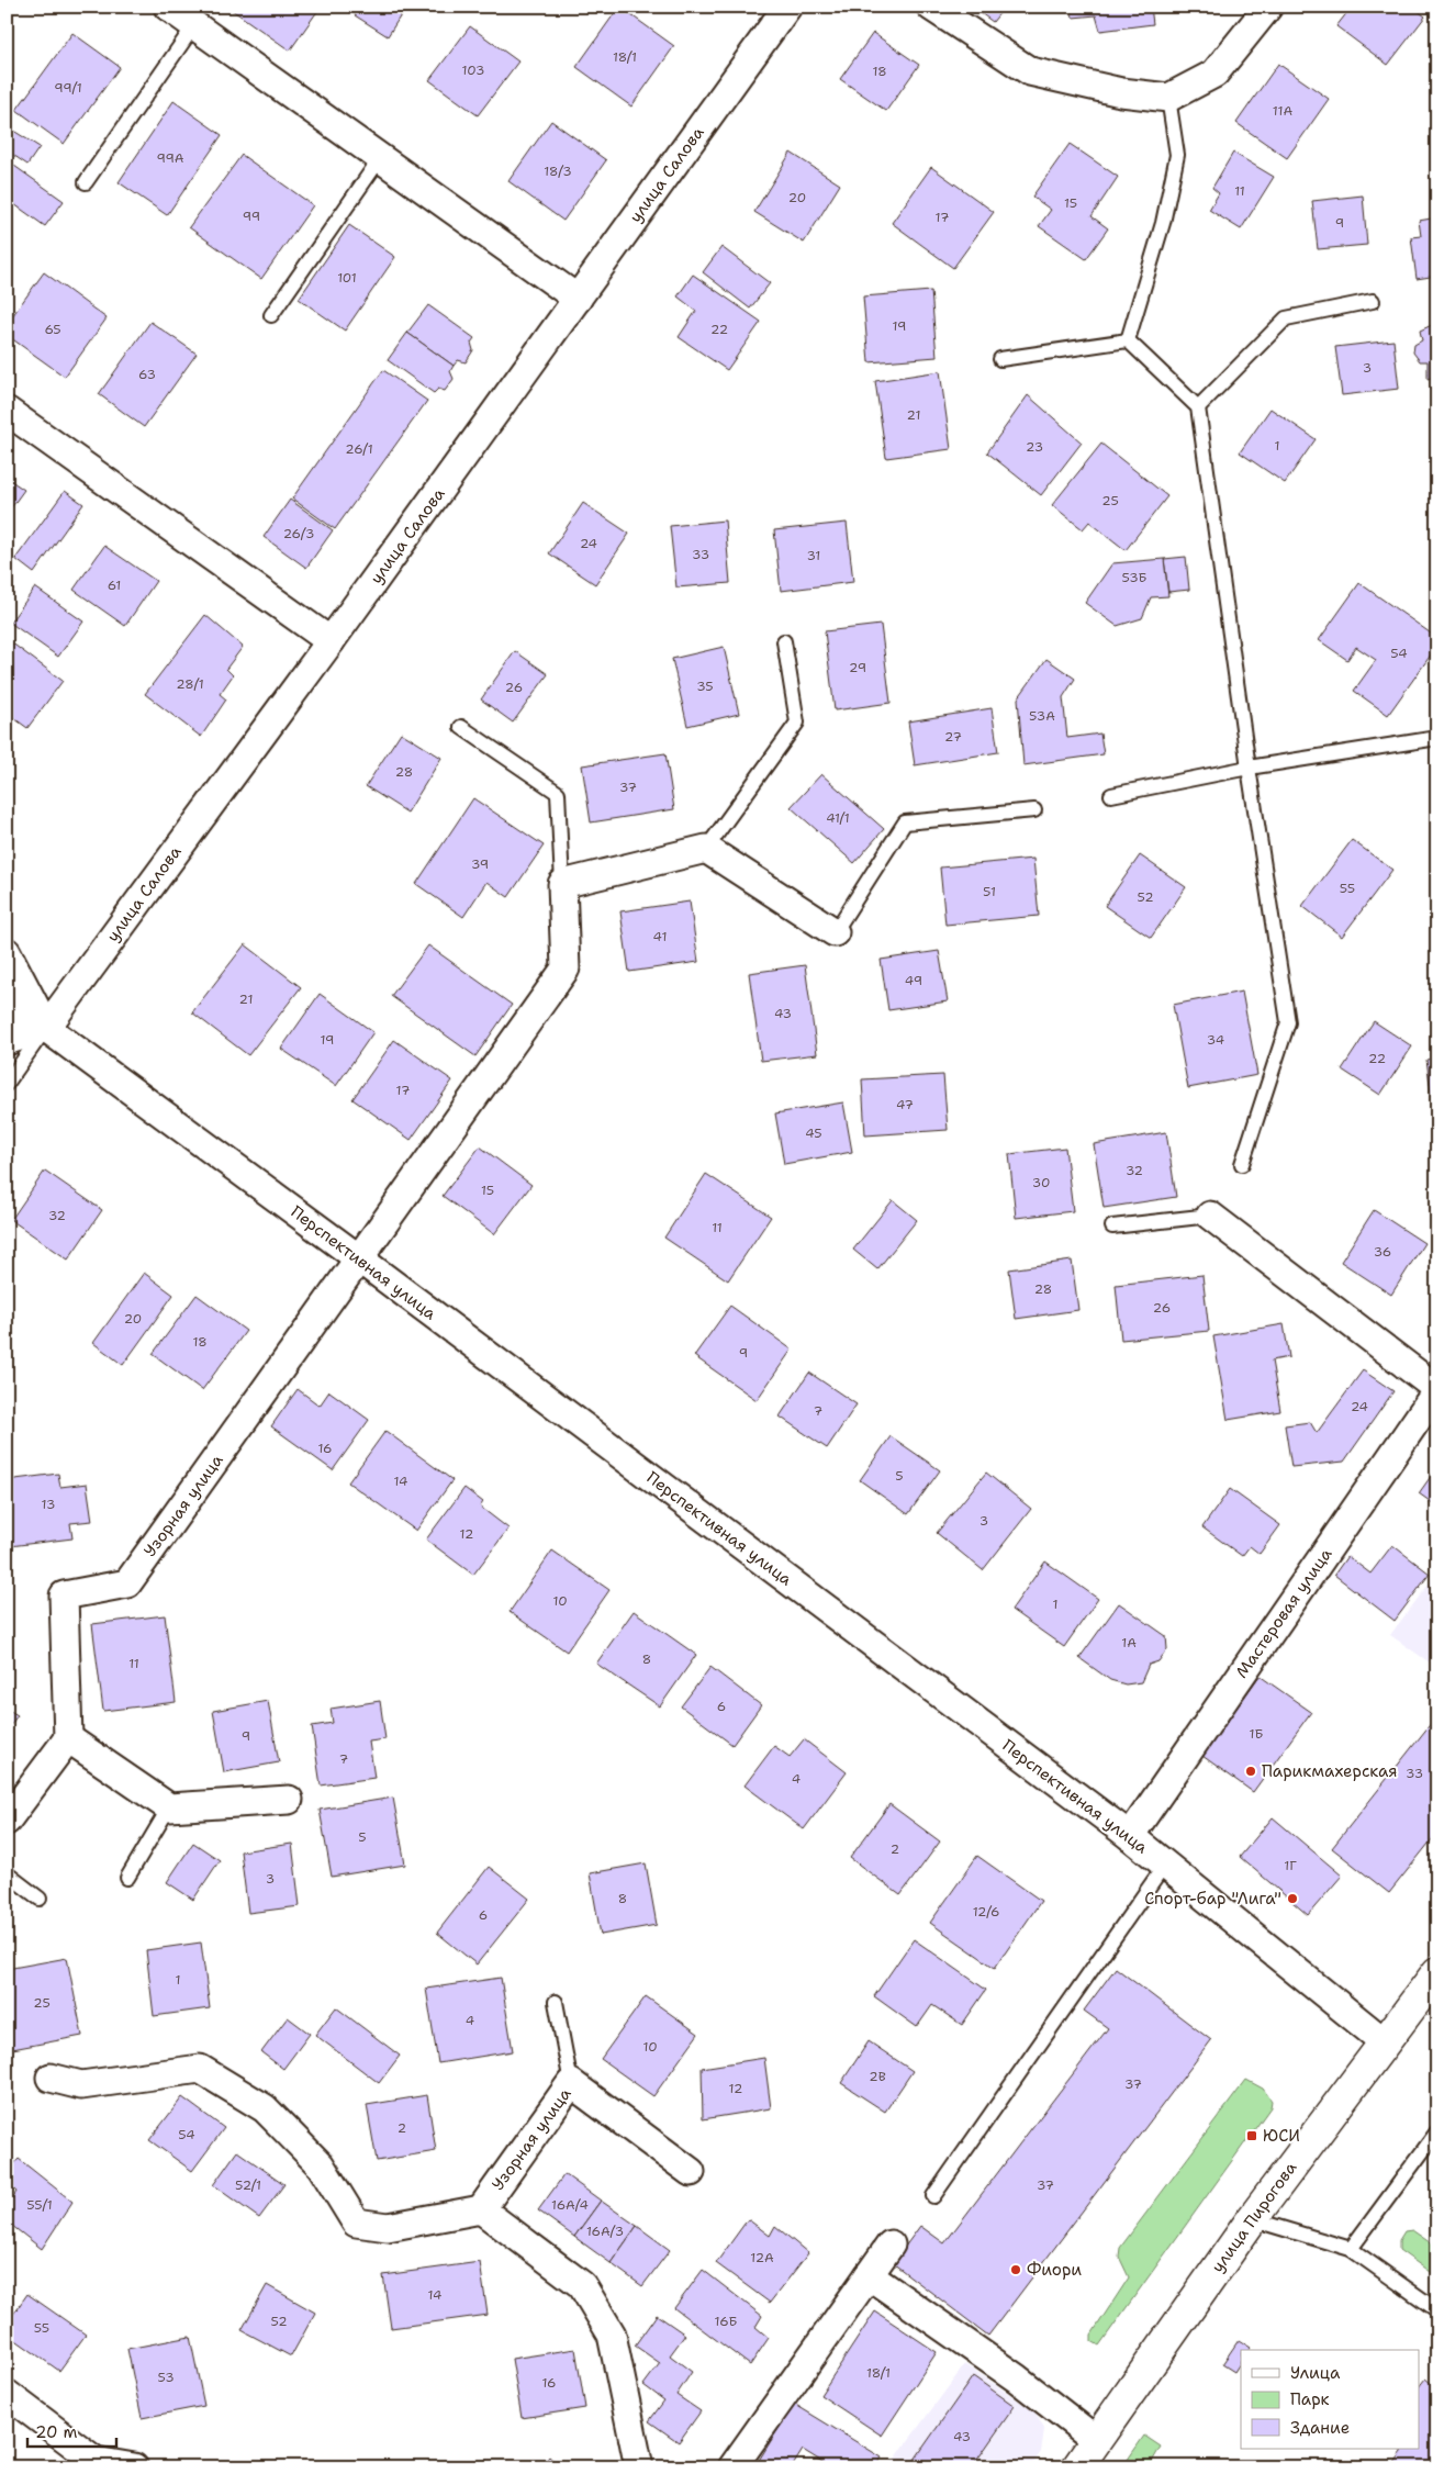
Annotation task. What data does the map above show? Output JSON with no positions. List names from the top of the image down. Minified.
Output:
{"streets":{"main road":["улица Пирогова"],"street":["улица Салова","Перспективная улица","Узорная улица","Мастеровая улица"]},"crossings":[["улица Салова","Перспективная улица"],["Перспективная улица","Узорная улица"],["Перспективная улица","Мастеровая улица"],["Перспективная улица","улица Пирогова"]],"places":{"other":["Парикмахерская","Спорт-бар \"Лига\"","Фиори"],"transit":["ЮСИ"]},"house_numbers":["18/1","103","18","99/1","11А","99А","18/3","11","20","15","99","17","9","101","19","65","22","3","63","21","1","23","26/1","25","26/3","24","33","31","53Б","61","54","29","28/1","35","26","53А","27","28","37","41/1","39","55","51","52","41","49","21","43","19","34","22","17","47","45","32","30","15","32","11","36","28","26","20","18","9","24","7","16","5","14","13","3","12","10","1","1А","8","11","6","1Б","9","7","33","4","5","2","1Г","3","8","12/6","6","1","25","4","10","2В","37","12","2","54","52/1","37","55/1","16А/4","16А/3","12А","14","52","16Б","55","18/1","53","16","43"],"legend":["Улица","Парк","Здание"],"scale_bar":"20 m"}
